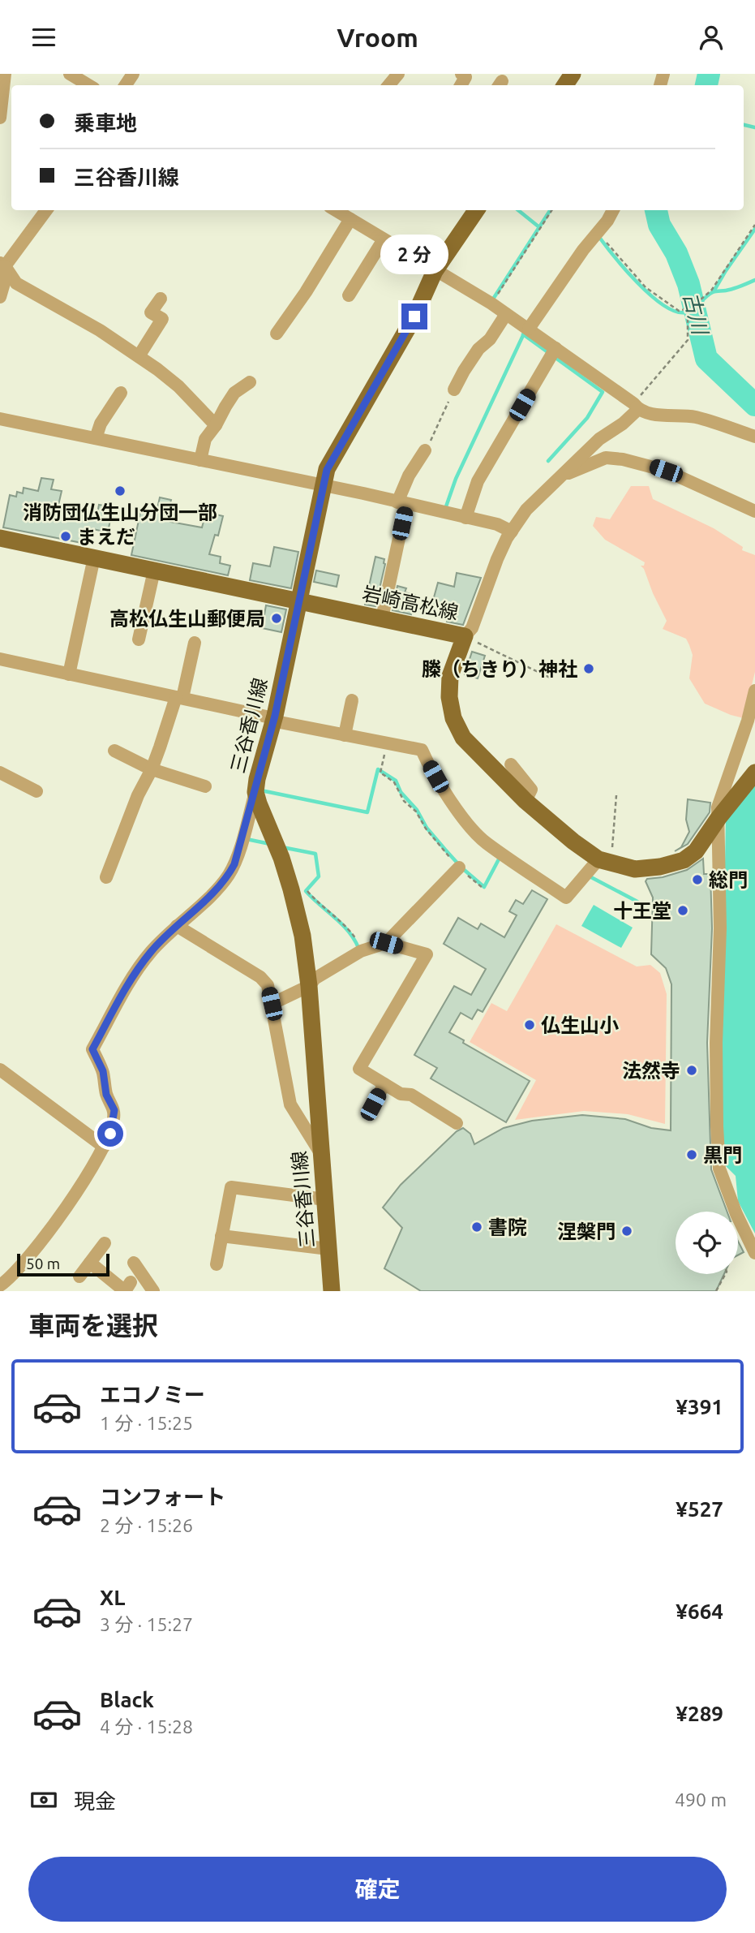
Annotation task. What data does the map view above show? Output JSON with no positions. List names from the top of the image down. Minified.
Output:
{"streets":{"main road":["岩崎高松線","三谷香川線"]},"crossings":[["岩崎高松線","三谷香川線"]],"water":["古川"],"places":["消防団仏生山分団一部","まえだ","高松仏生山郵便局","榺（ちきり）神社","総門","十王堂","仏生山小","法然寺","黒門","書院","涅槃門"],"scale_bar":"50 m","page":{"header":"Vroom","banner":["乗車地","三谷香川線"],"bubble":"2 分","scale":"50 m","heading":"車両を選択","list":[{"name":"エコノミー","note":"1 分 · 15:25","value":"¥391"},{"name":"コンフォート","note":"2 分 · 15:26","value":"¥527"},{"name":"XL","note":"3 分 · 15:27","value":"¥664"},{"name":"Black","note":"4 分 · 15:28","value":"¥289"}],"pay":["現金","490 m"],"buttons":"確定"}}
